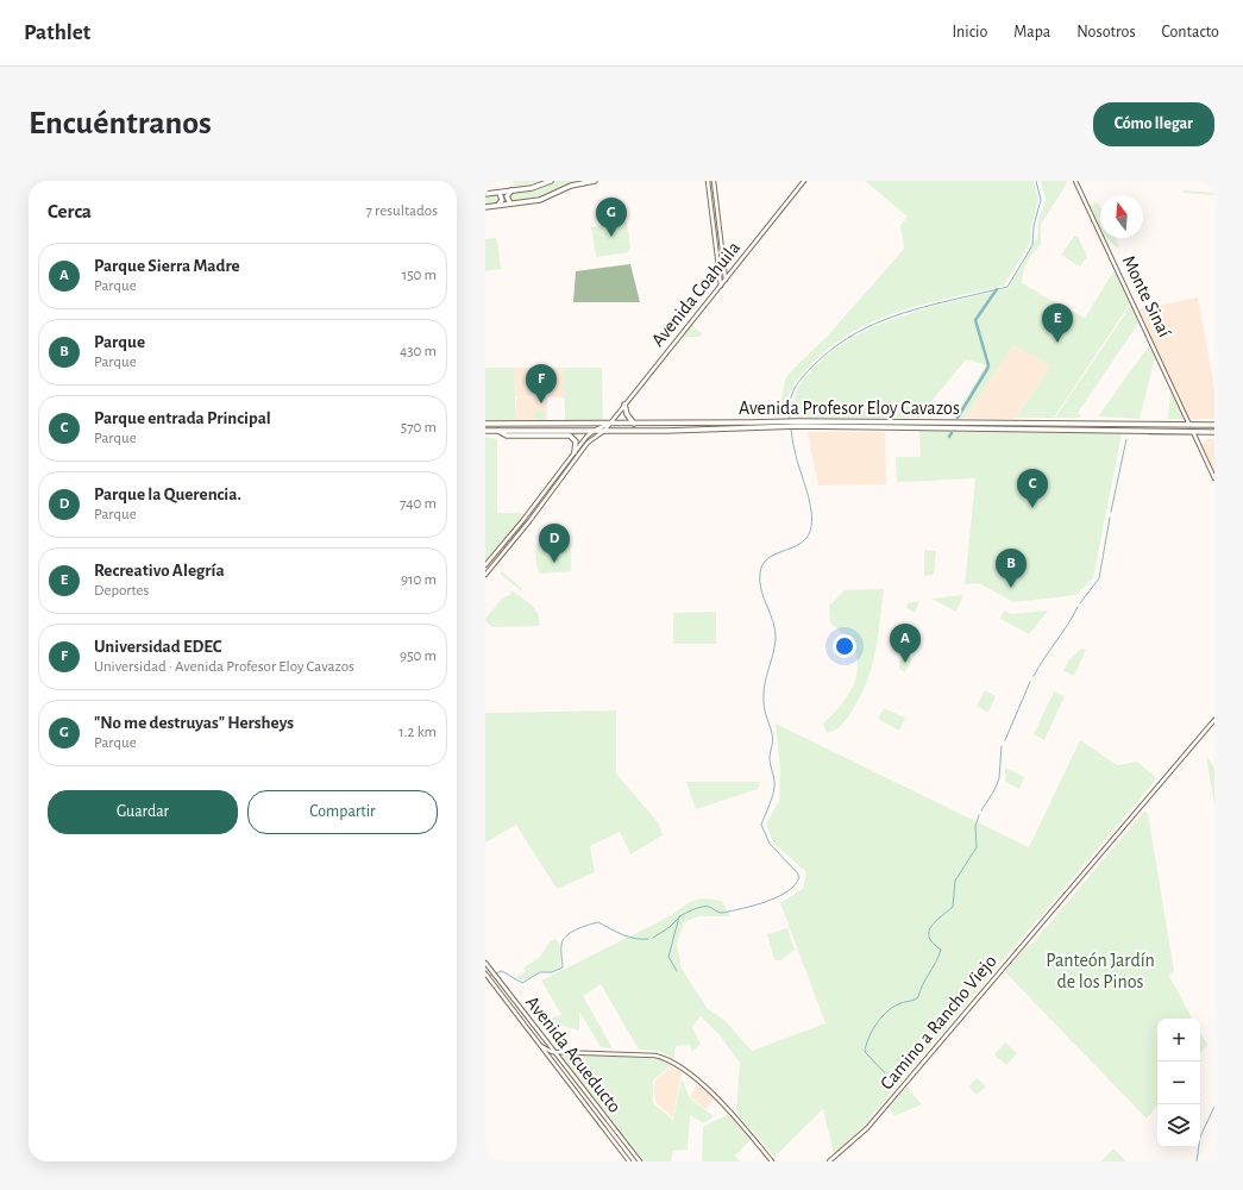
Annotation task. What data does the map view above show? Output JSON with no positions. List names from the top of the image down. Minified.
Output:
{"streets":{"main road":["Avenida Profesor Eloy Cavazos"],"street":["Avenida Coahuila","Monte Sinaí","Camino a Rancho Viejo","Avenida Acueducto"]},"crossings":[["Avenida Coahuila","Avenida Profesor Eloy Cavazos"],["Monte Sinaí","Avenida Profesor Eloy Cavazos"]],"parks":["Panteón Jardín de los Pinos"],"north":"top","page":{"header":"Pathlet","nav":["Inicio","Mapa","Nosotros","Contacto"],"buttons":["Cómo llegar",["Guardar","Compartir"]],"title":"Encuéntranos","heading":["Cerca","7 resultados"],"pins":["G","E","F","C","D","B","A"],"list":[{"mark":"A","name":"Parque Sierra Madre","note":"Parque","value":"150 m"},{"mark":"B","name":"Parque","note":"Parque","value":"430 m"},{"mark":"C","name":"Parque entrada Principal","note":"Parque","value":"570 m"},{"mark":"D","name":"Parque la Querencia.","note":"Parque","value":"740 m"},{"mark":"E","name":"Recreativo Alegría","note":"Deportes","value":"910 m"},{"mark":"F","name":"Universidad EDEC","note":"Universidad · Avenida Profesor Eloy Cavazos","value":"950 m"},{"mark":"G","name":"\"No me destruyas\" Hersheys","note":"Parque","value":"1.2 km"}],"map_buttons":["+","−"]}}
